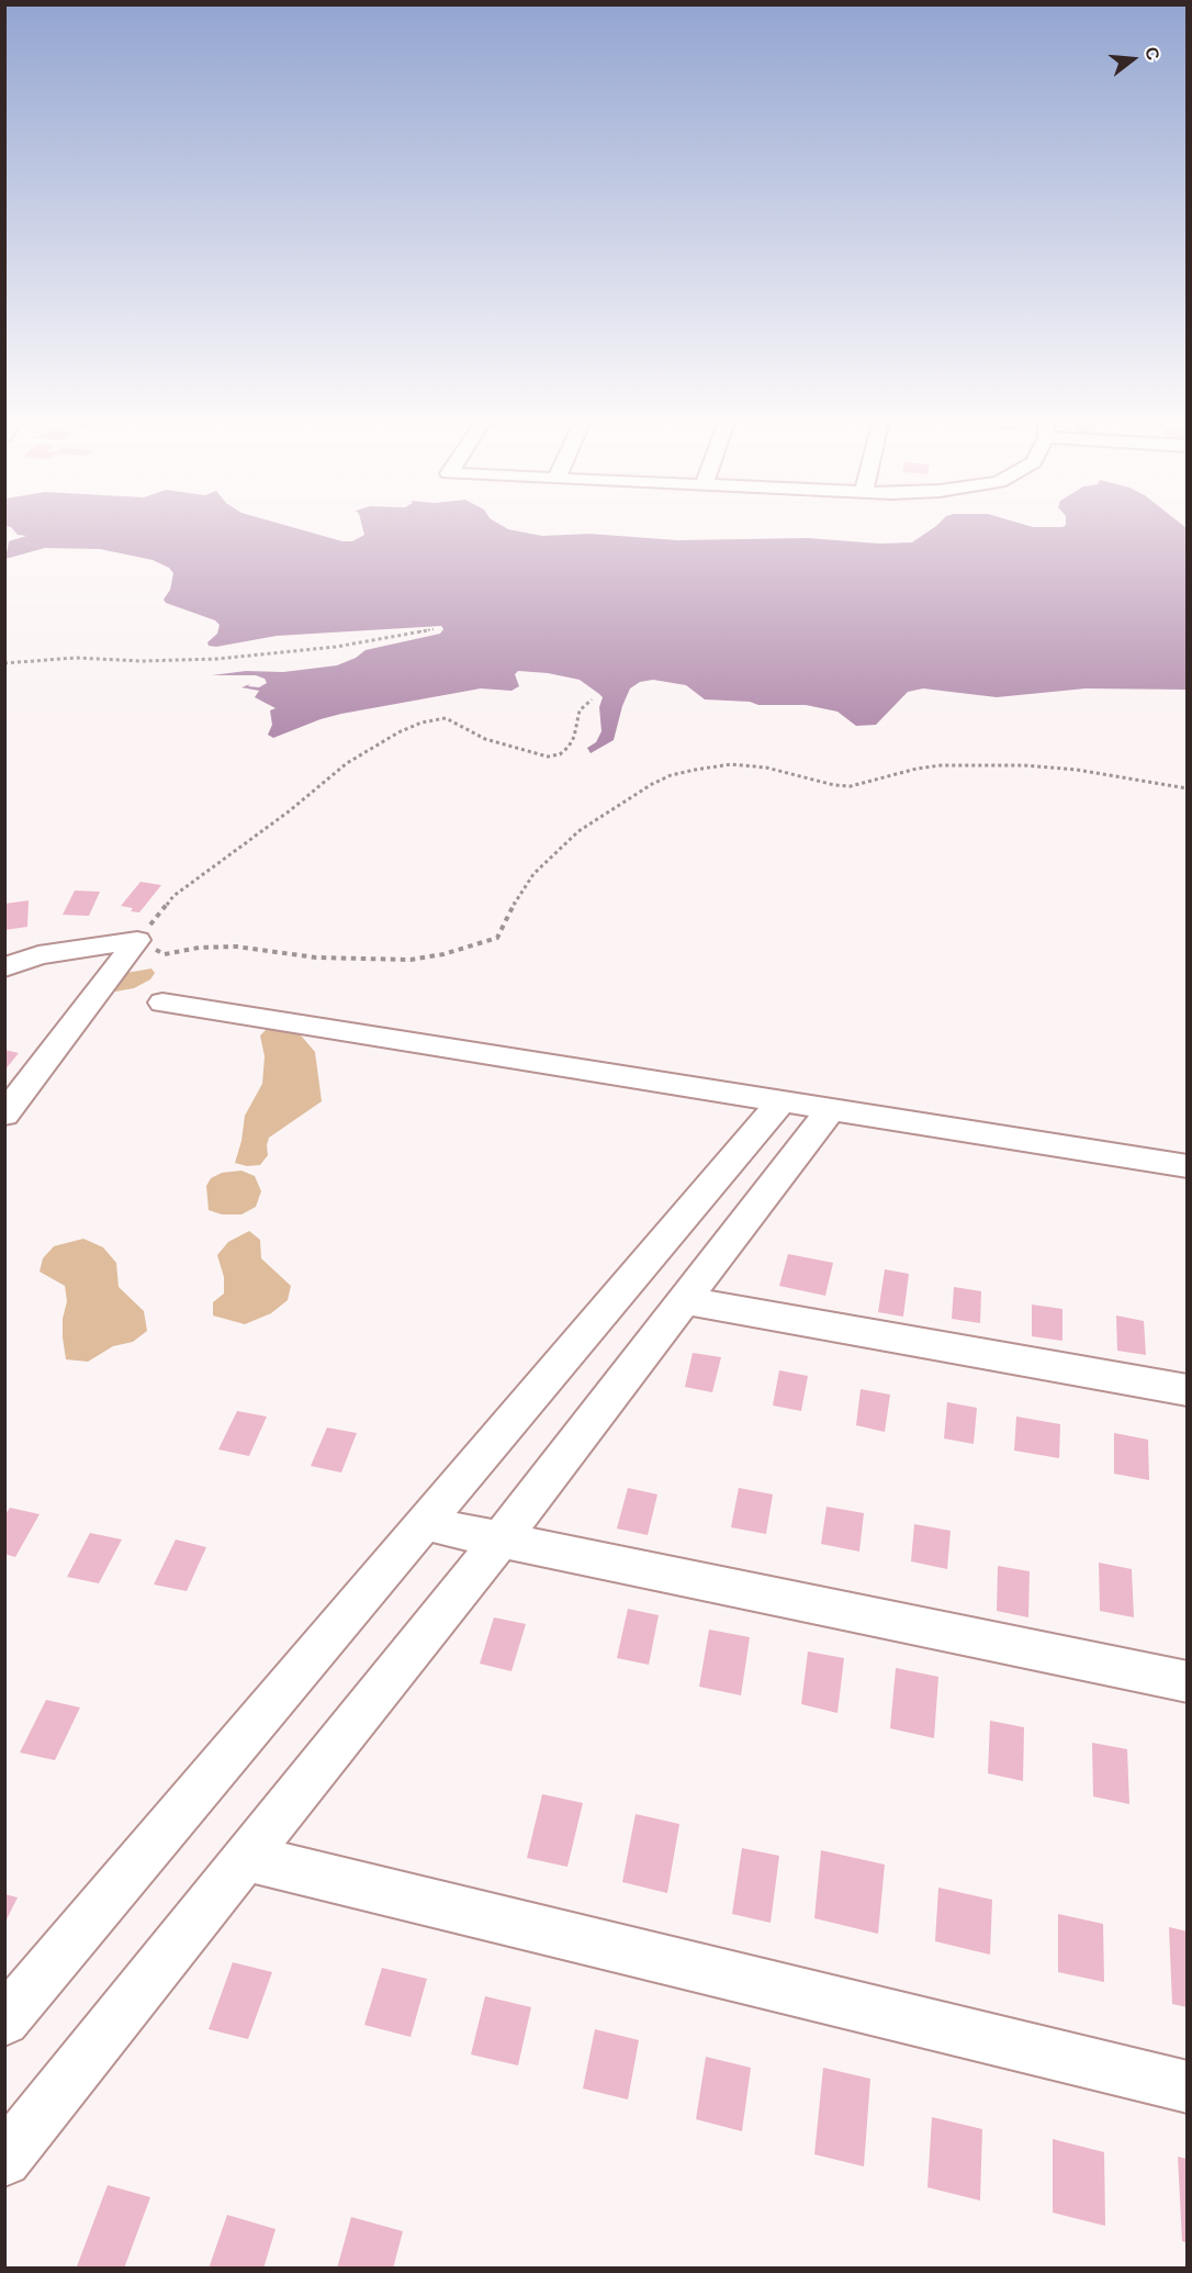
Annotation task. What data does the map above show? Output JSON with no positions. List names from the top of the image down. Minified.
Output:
{"north":"right"}
